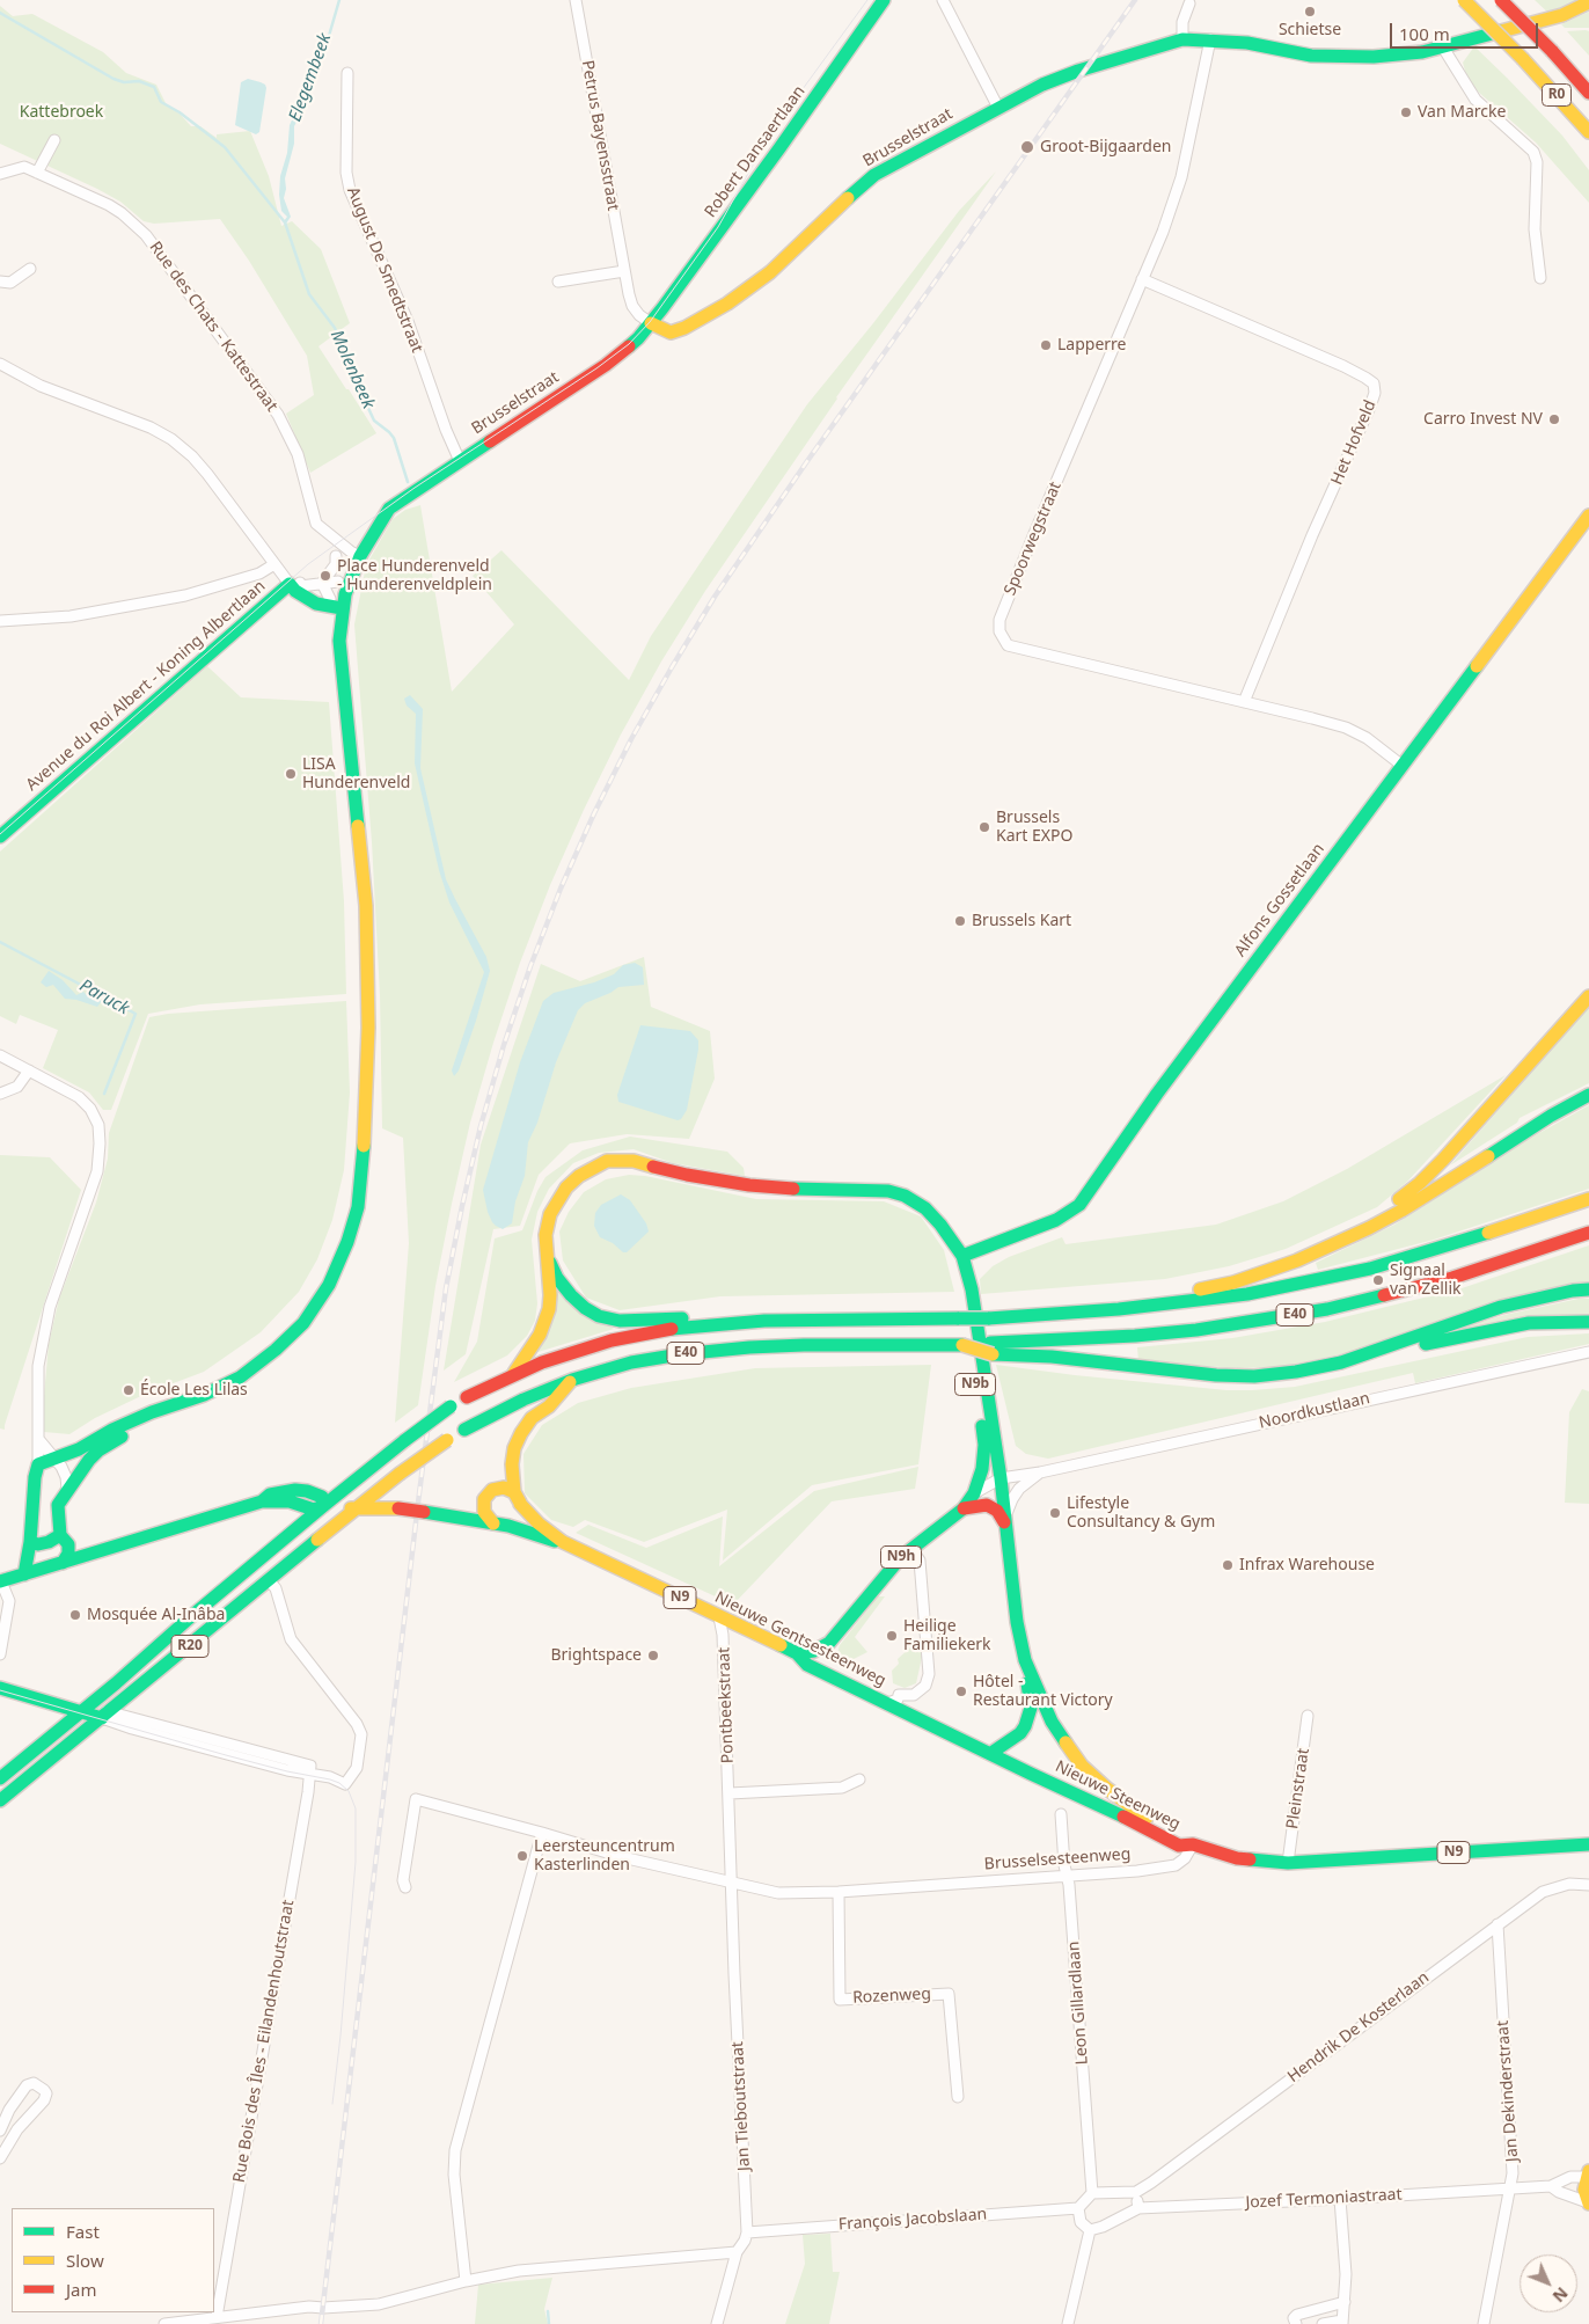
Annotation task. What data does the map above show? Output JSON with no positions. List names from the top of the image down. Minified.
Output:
{"streets":{"main road":["R0","Brusselstraat","Robert Dansaertlaan","Avenue du Roi Albert - Koning Albertlaan","Alfons Gossetlaan","E40","N9b","N9h","N9","Nieuwe Gentsesteenweg","R20","Nieuwe Steenweg"],"street":["Petrus Bayensstraat","August De Smedtstraat","Rue des Chats - Kattestraat","Het Hofveld","Spoorwegstraat","Noordkustlaan","Pontbeekstraat","Pleinstraat","Brusselsesteenweg","Rozenweg","Leon Gillardlaan","Hendrik De Kosterlaan","Rue Bois des Îles - Eilandenhoutstraat","Jan Dekinderstraat","Jan Tieboutstraat","Jozef Termoniastraat","François Jacobslaan"]},"crossings":[["Petrus Bayensstraat","Brusselstraat"],["Petrus Bayensstraat","Robert Dansaertlaan"],["Brusselstraat","Robert Dansaertlaan"],["Brusselstraat","August De Smedtstraat"],["Brusselstraat","Rue des Chats - Kattestraat"],["Brusselstraat","Spoorwegstraat"],["Het Hofveld","Spoorwegstraat"],["Spoorwegstraat","Alfons Gossetlaan"],["Alfons Gossetlaan","N9b"],["E40","R20"],["N9b","Noordkustlaan"],["N9b","N9h"],["N9b","Nieuwe Gentsesteenweg"],["N9b","Nieuwe Steenweg"],["N9","Pleinstraat"],["N9","Nieuwe Steenweg"],["N9","Brusselsesteenweg"],["Nieuwe Gentsesteenweg","Pontbeekstraat"],["Nieuwe Gentsesteenweg","Nieuwe Steenweg"],["Pontbeekstraat","Brusselsesteenweg"],["Pontbeekstraat","Jan Tieboutstraat"],["Nieuwe Steenweg","Brusselsesteenweg"],["Brusselsesteenweg","Rozenweg"],["Brusselsesteenweg","Leon Gillardlaan"],["Brusselsesteenweg","Jan Tieboutstraat"],["Hendrik De Kosterlaan","Jan Dekinderstraat"],["Jan Dekinderstraat","Jozef Termoniastraat"],["Jan Tieboutstraat","François Jacobslaan"]],"water":["Elegembeek","Molenbeek","Paruck"],"parks":["Kattebroek"],"places":["Schietse","Van Marcke","Groot-Bijgaarden","Lapperre","Carro Invest NV","Place Hunderenveld - Hunderenveldplein","LISA Hunderenveld","Brussels Kart EXPO","Brussels Kart","Signaal van Zellik","École Les Lilas","Lifestyle Consultancy & Gym","Infrax Warehouse","Mosquée Al-Inâba","Heilige Familiekerk","Brightspace","Hôtel - Restaurant Victory","Leersteuncentrum Kasterlinden"],"legend":["Fast","Slow","Jam"],"scale_bar":"100 m","north":"bottom right"}
